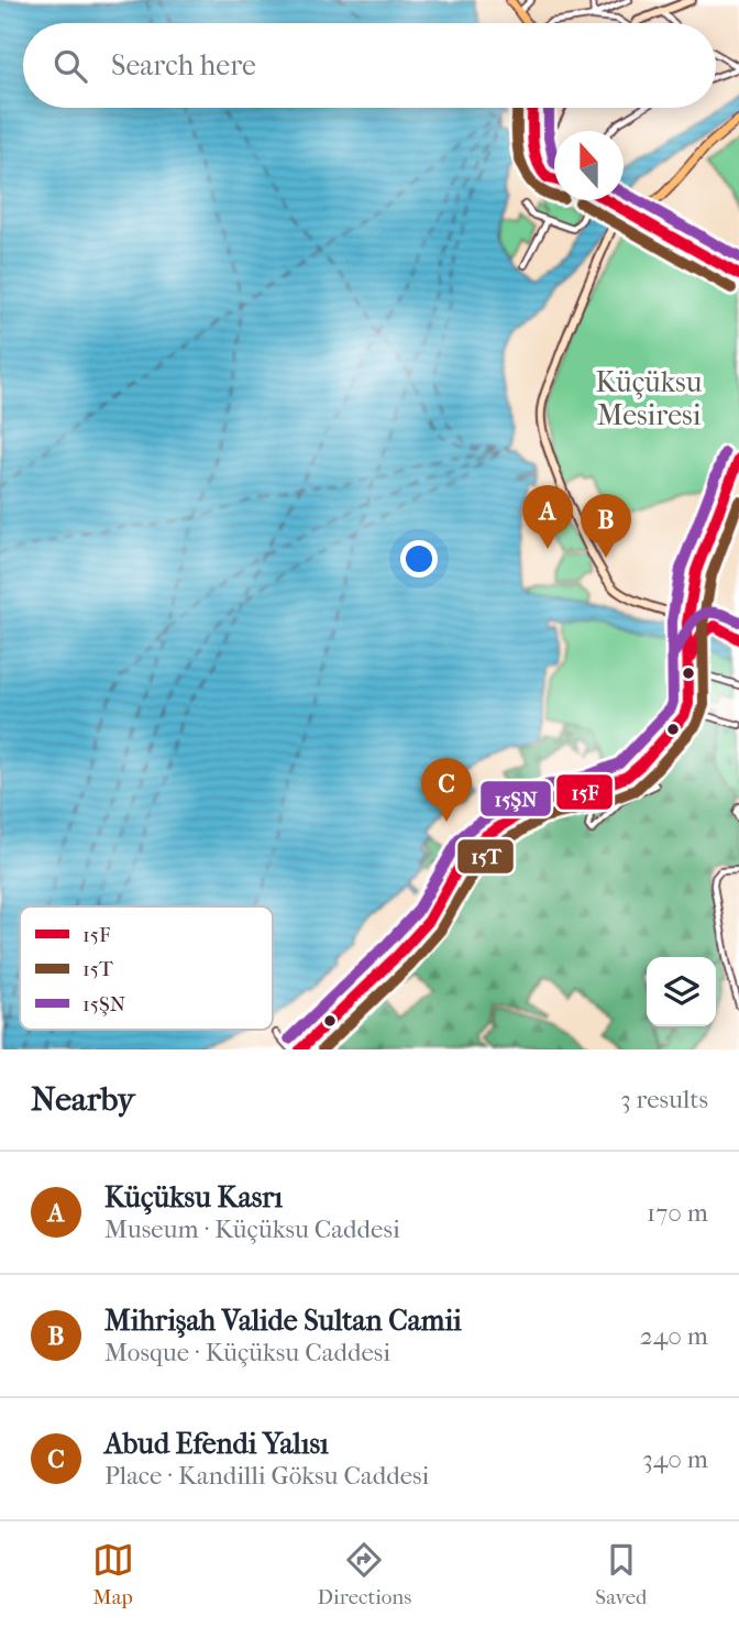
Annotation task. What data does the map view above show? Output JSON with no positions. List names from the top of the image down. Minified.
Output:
{"parks":["Küçüksu Mesiresi"],"lines":["transit line 15F","transit line 15T","transit line 15ŞN"],"legend":["15F","15T","15ŞN"],"north":"top","page":{"search":"Search here","pins":["A","B","C"],"heading":["Nearby","3 results"],"list":[{"mark":"A","name":"Küçüksu Kasrı","note":"Museum · Küçüksu Caddesi","value":"170 m"},{"mark":"B","name":"Mihrişah Valide Sultan Camii","note":"Mosque · Küçüksu Caddesi","value":"240 m"},{"mark":"C","name":"Abud Efendi Yalısı","note":"Place · Kandilli Göksu Caddesi","value":"340 m"}],"nav":["Map","Directions","Saved"]}}
